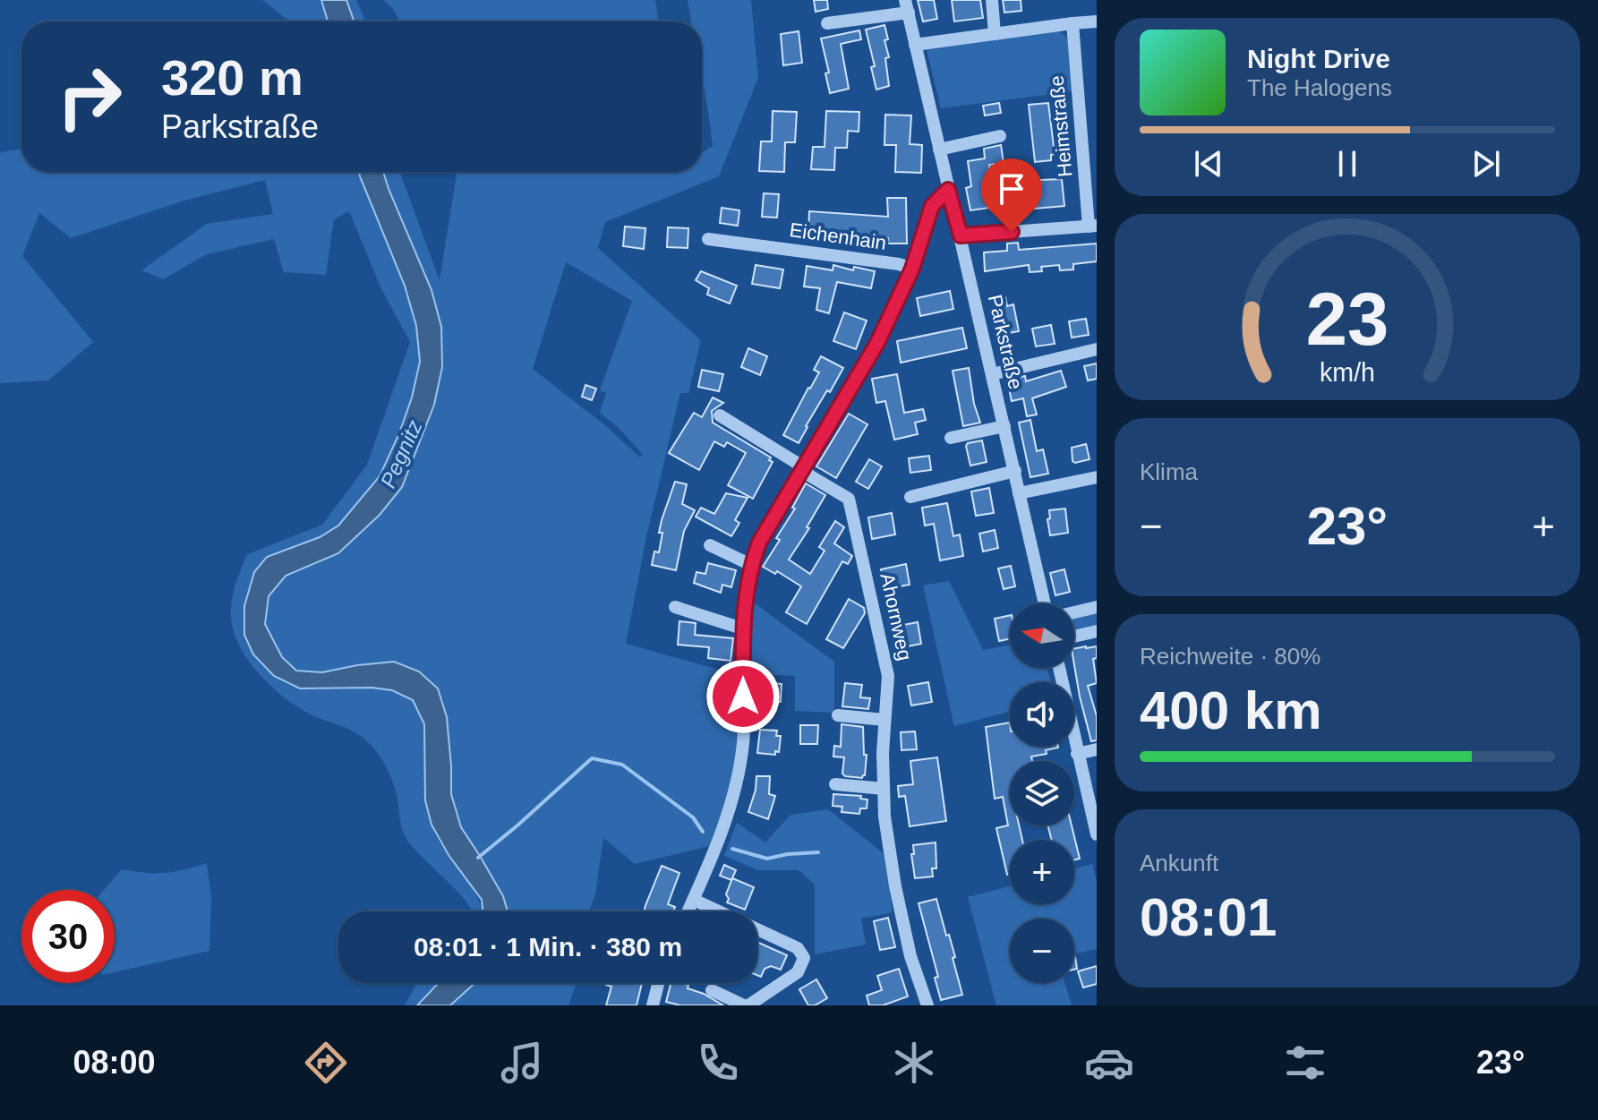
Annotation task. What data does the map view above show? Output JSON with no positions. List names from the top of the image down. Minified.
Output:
{"streets":{"street":["Heimstraße","Eichenhain","Parkstraße","Ahornweg"]},"water":["Pegnitz"],"north":"left","page":{"turn":["320 m","Parkstraße"],"song":["Night Drive","The Halogens"],"tile":["Klima",["Reichweite · 80%","400 km"],["Ankunft","08:01"]],"heat":["−","23°","+"],"map_buttons":["+","−"],"limit":"30","trip":"08:01 · 1 Min. · 380 m","tabs":["08:00","23°"],"gauge":["23","km/h"]}}
